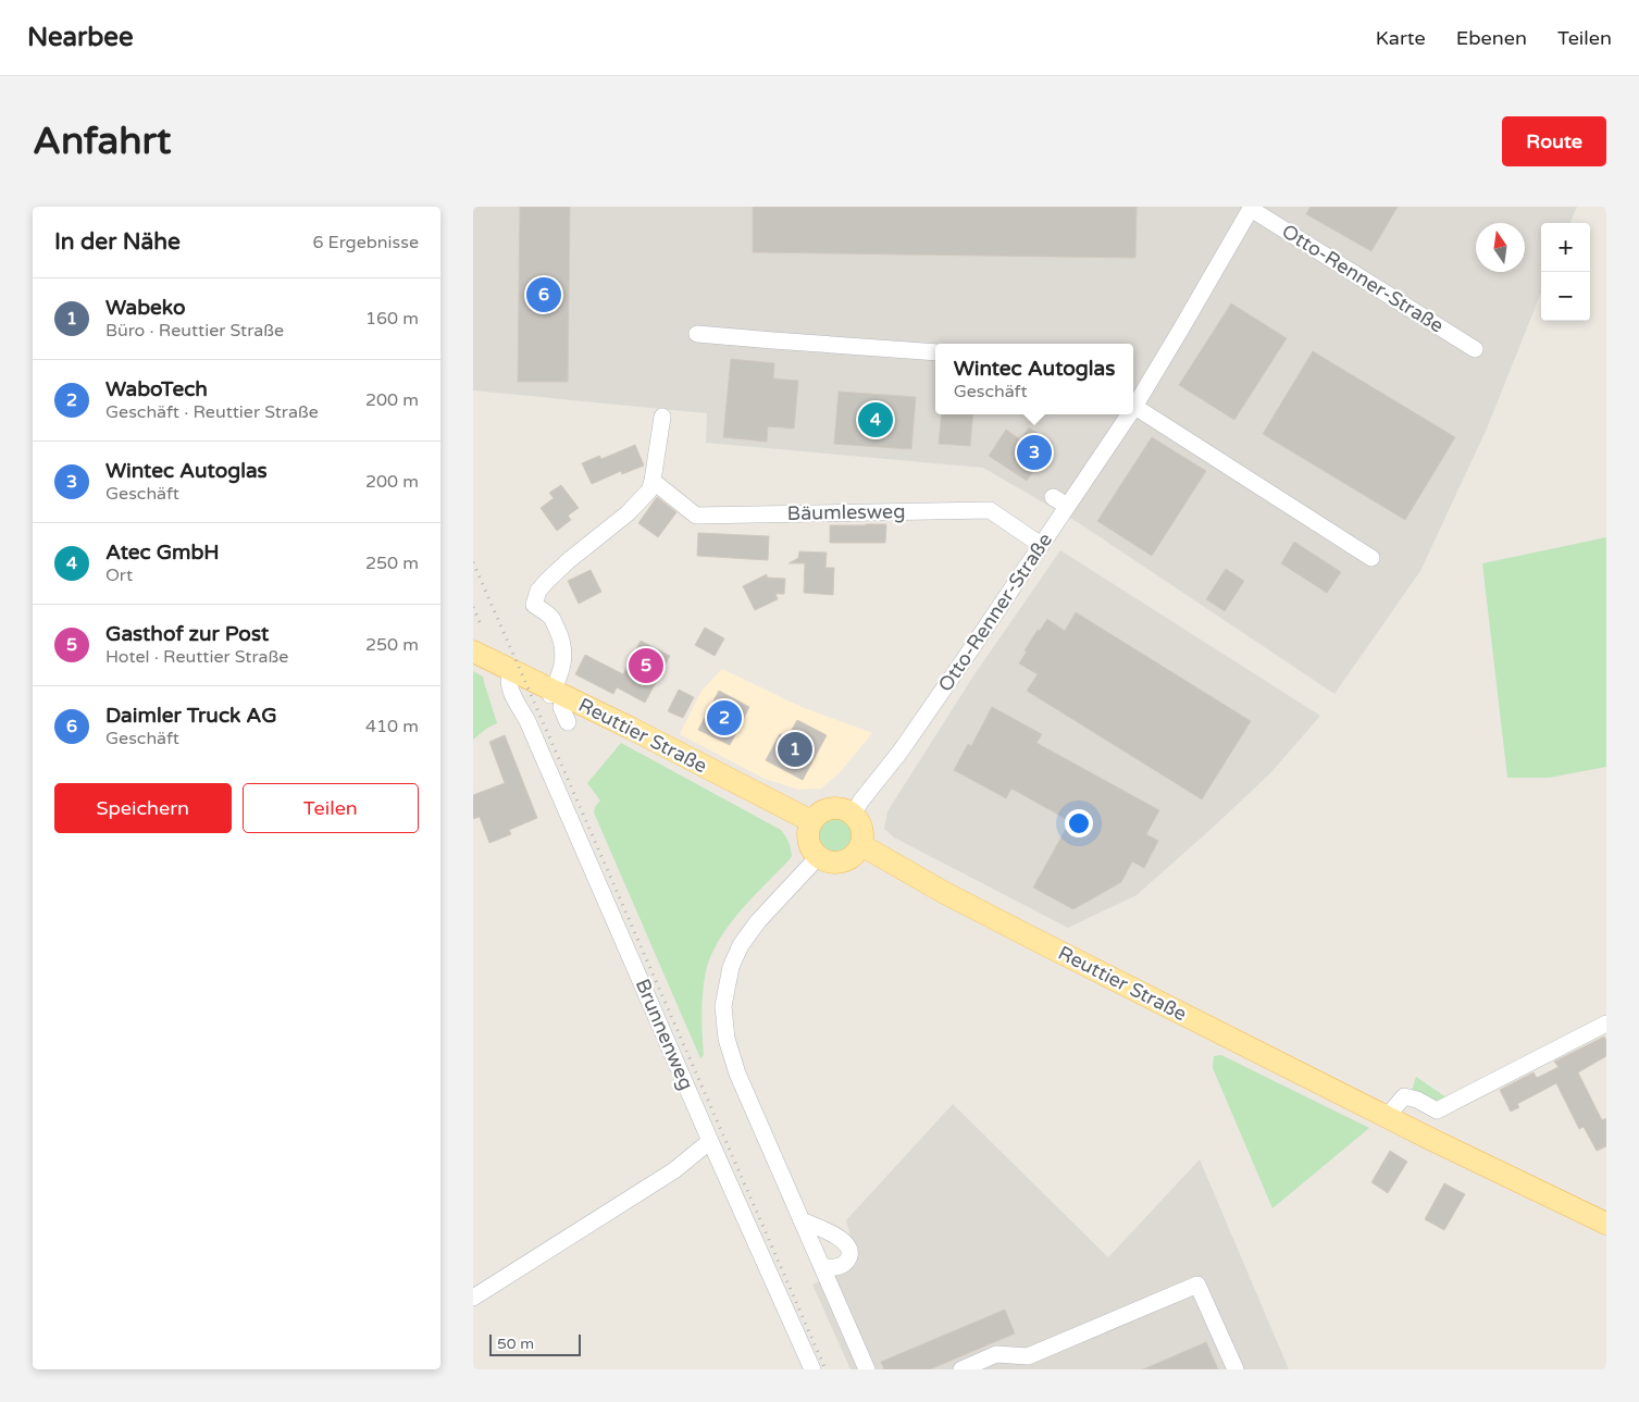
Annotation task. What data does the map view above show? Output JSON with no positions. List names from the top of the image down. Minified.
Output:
{"streets":{"main road":["Reuttier Straße"],"street":["Otto-Renner-Straße","Bäumlesweg","Brunnenweg"]},"crossings":[["Otto-Renner-Straße","Bäumlesweg"],["Otto-Renner-Straße","Reuttier Straße"],["Reuttier Straße","Brunnenweg"]],"scale_bar":"50 m","north":"top","page":{"header":"Nearbee","nav":["Karte","Ebenen","Teilen"],"buttons":["Route",["Speichern","Teilen"]],"title":"Anfahrt","heading":["In der Nähe","6 Ergebnisse"],"map_buttons":["+","−"],"pins":["6","4","3","5","2","1"],"list":[{"mark":"1","name":"Wabeko","note":"Büro · Reuttier Straße","value":"160 m"},{"mark":"2","name":"WaboTech","note":"Geschäft · Reuttier Straße","value":"200 m"},{"mark":"3","name":"Wintec Autoglas","note":"Geschäft","value":"200 m"},{"mark":"4","name":"Atec GmbH","note":"Ort","value":"250 m"},{"mark":"5","name":"Gasthof zur Post","note":"Hotel · Reuttier Straße","value":"250 m"},{"mark":"6","name":"Daimler Truck AG","note":"Geschäft","value":"410 m"}],"popup":["Wintec Autoglas","Geschäft"],"scale":"50 m"}}
